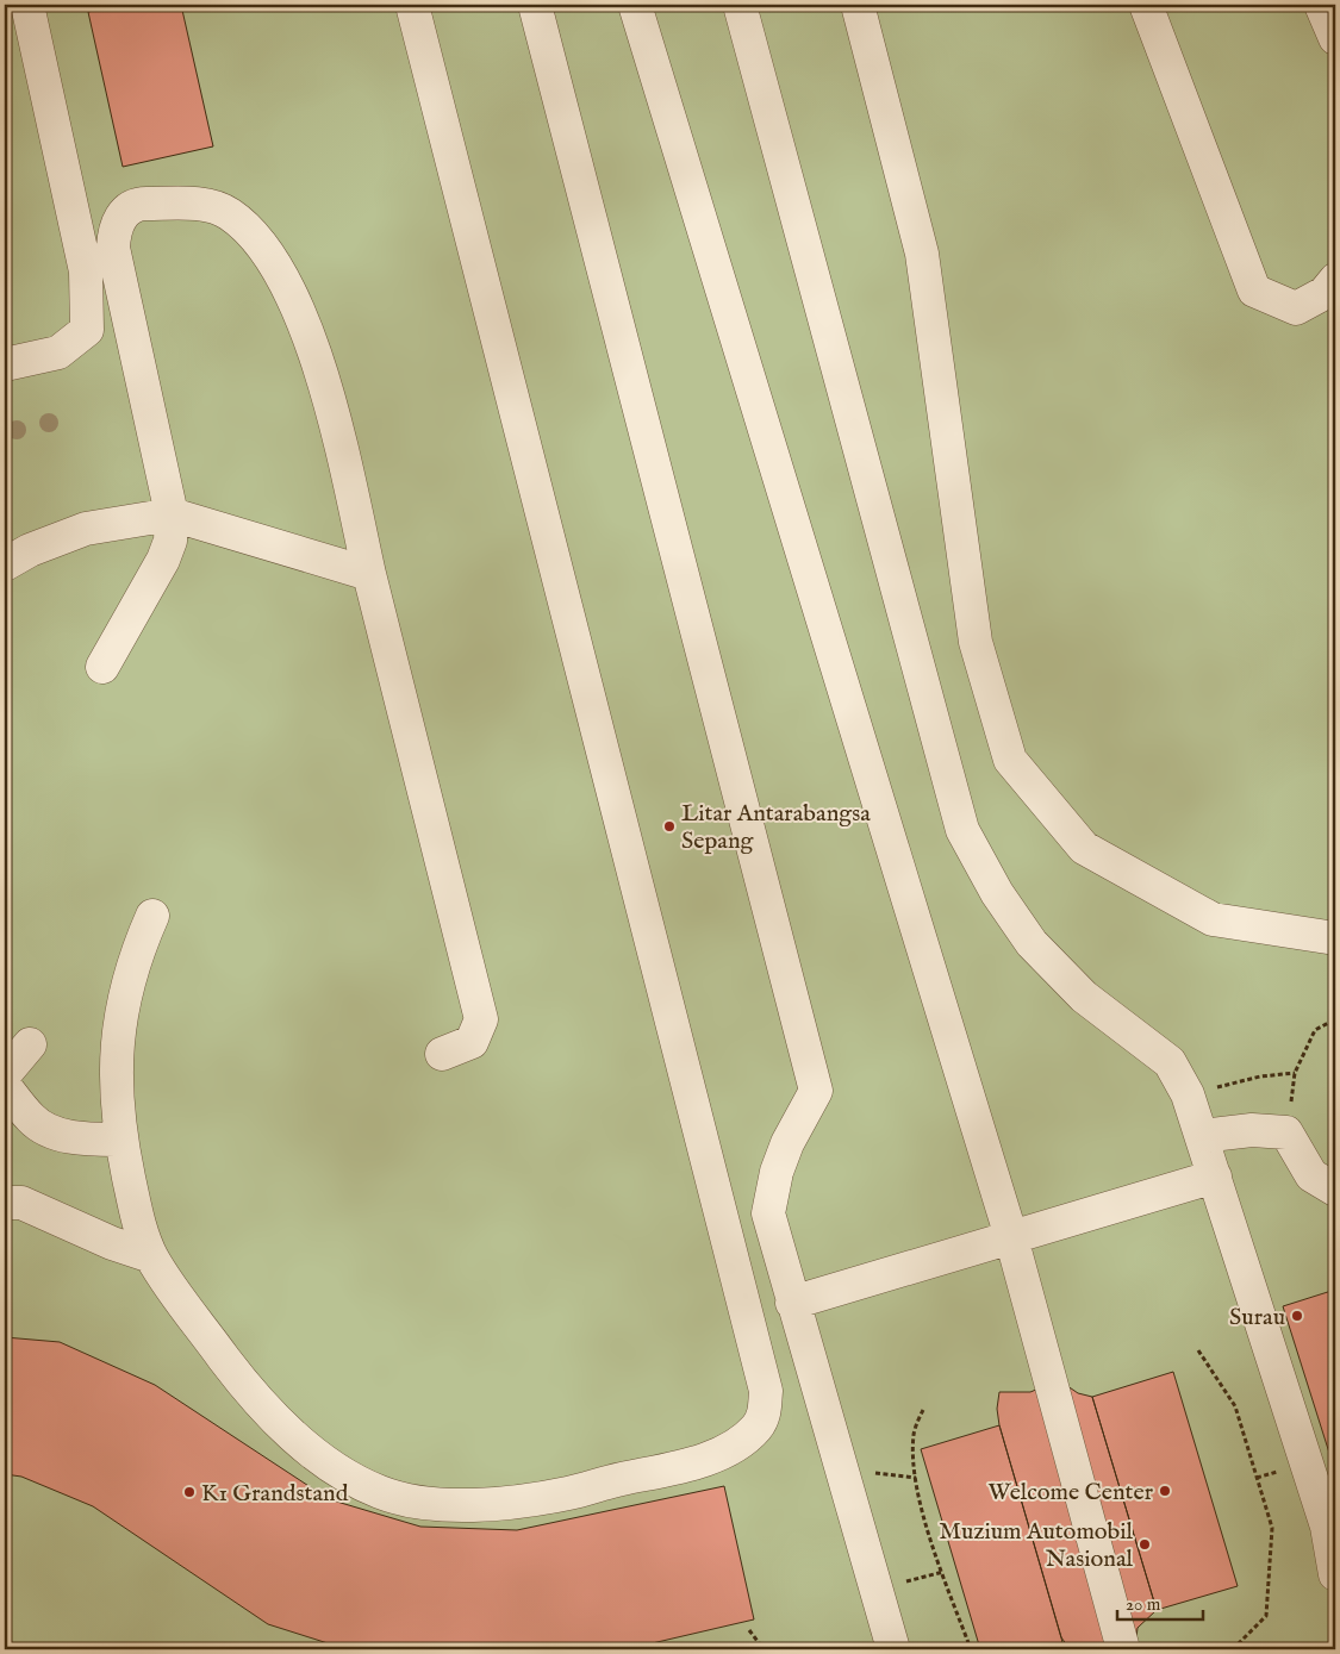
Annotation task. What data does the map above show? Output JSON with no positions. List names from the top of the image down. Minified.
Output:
{"places":["Litar Antarabangsa Sepang","Surau","Welcome Center","K1 Grandstand","Muzium Automobil Nasional"],"scale_bar":"20 m"}
